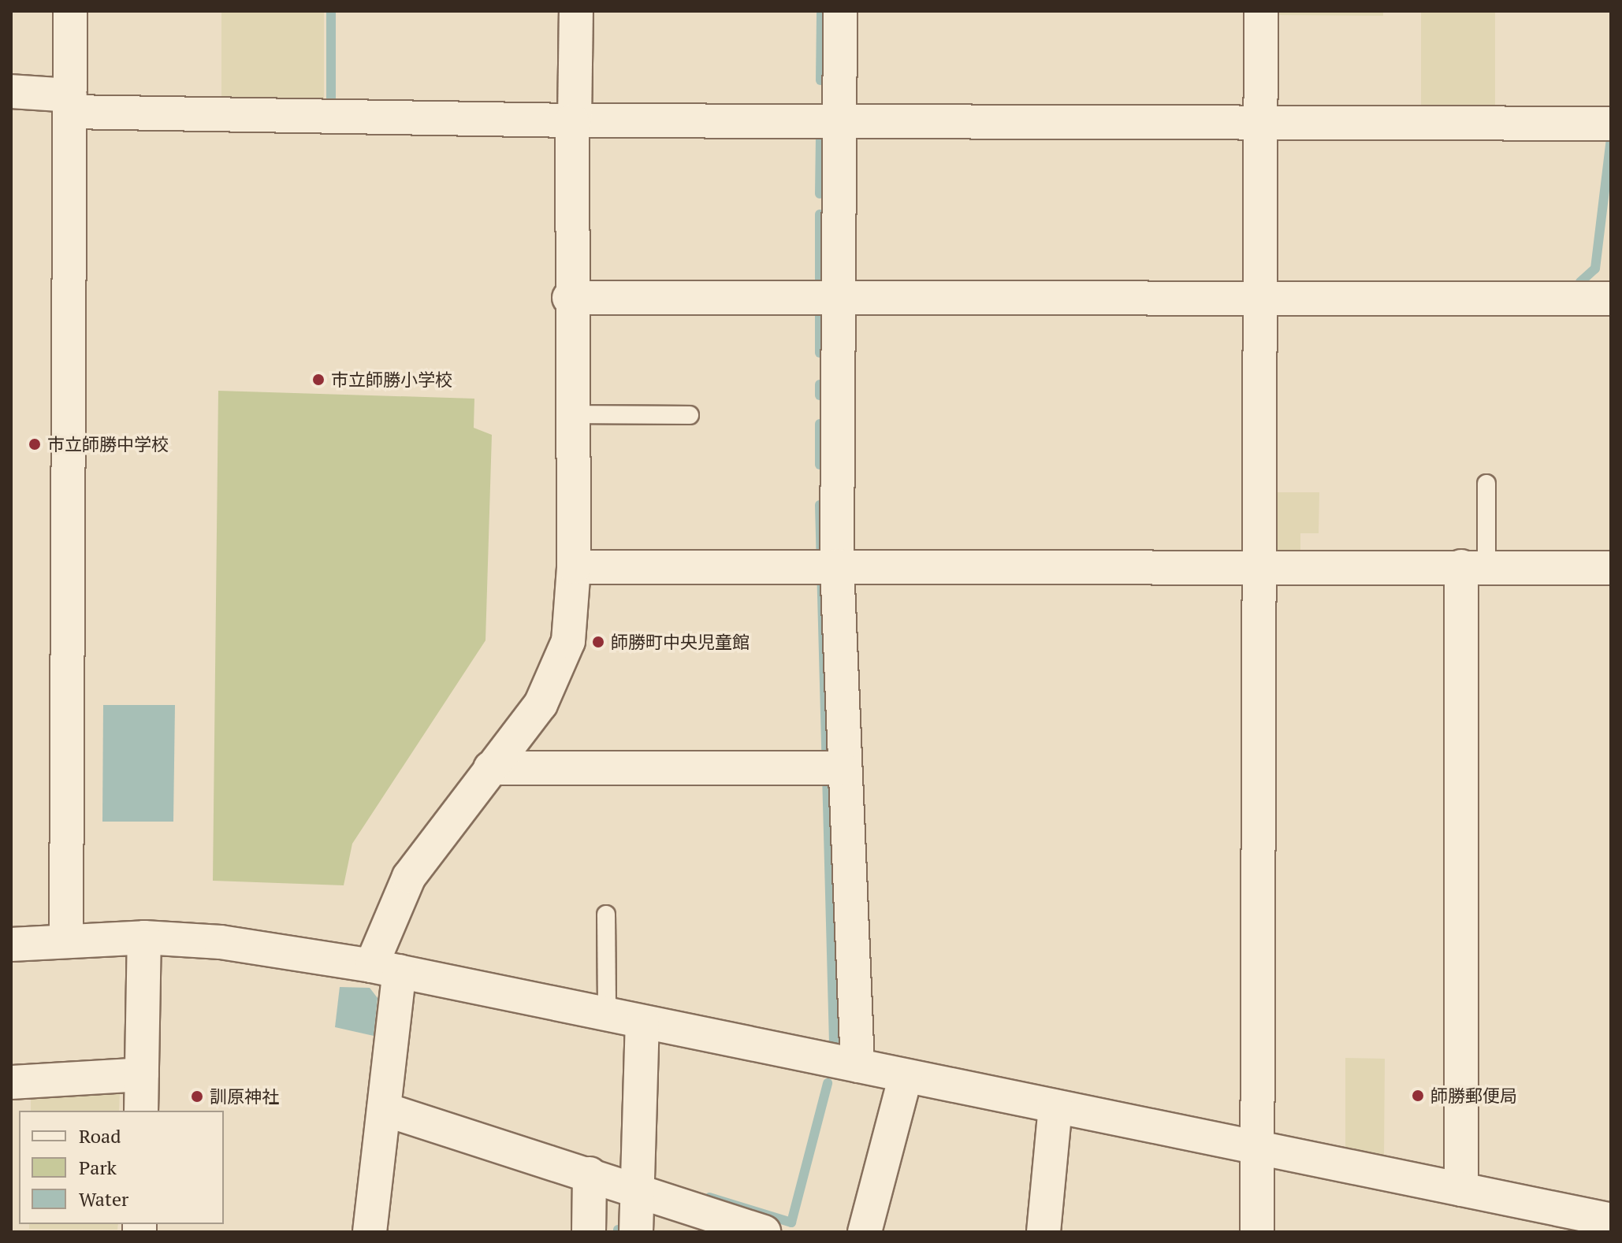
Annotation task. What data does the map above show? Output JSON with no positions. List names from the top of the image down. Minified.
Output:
{"places":["市立師勝小学校","市立師勝中学校","師勝町中央児童館","師勝郵便局","訓原神社"],"legend":["Road","Park","Water"]}
